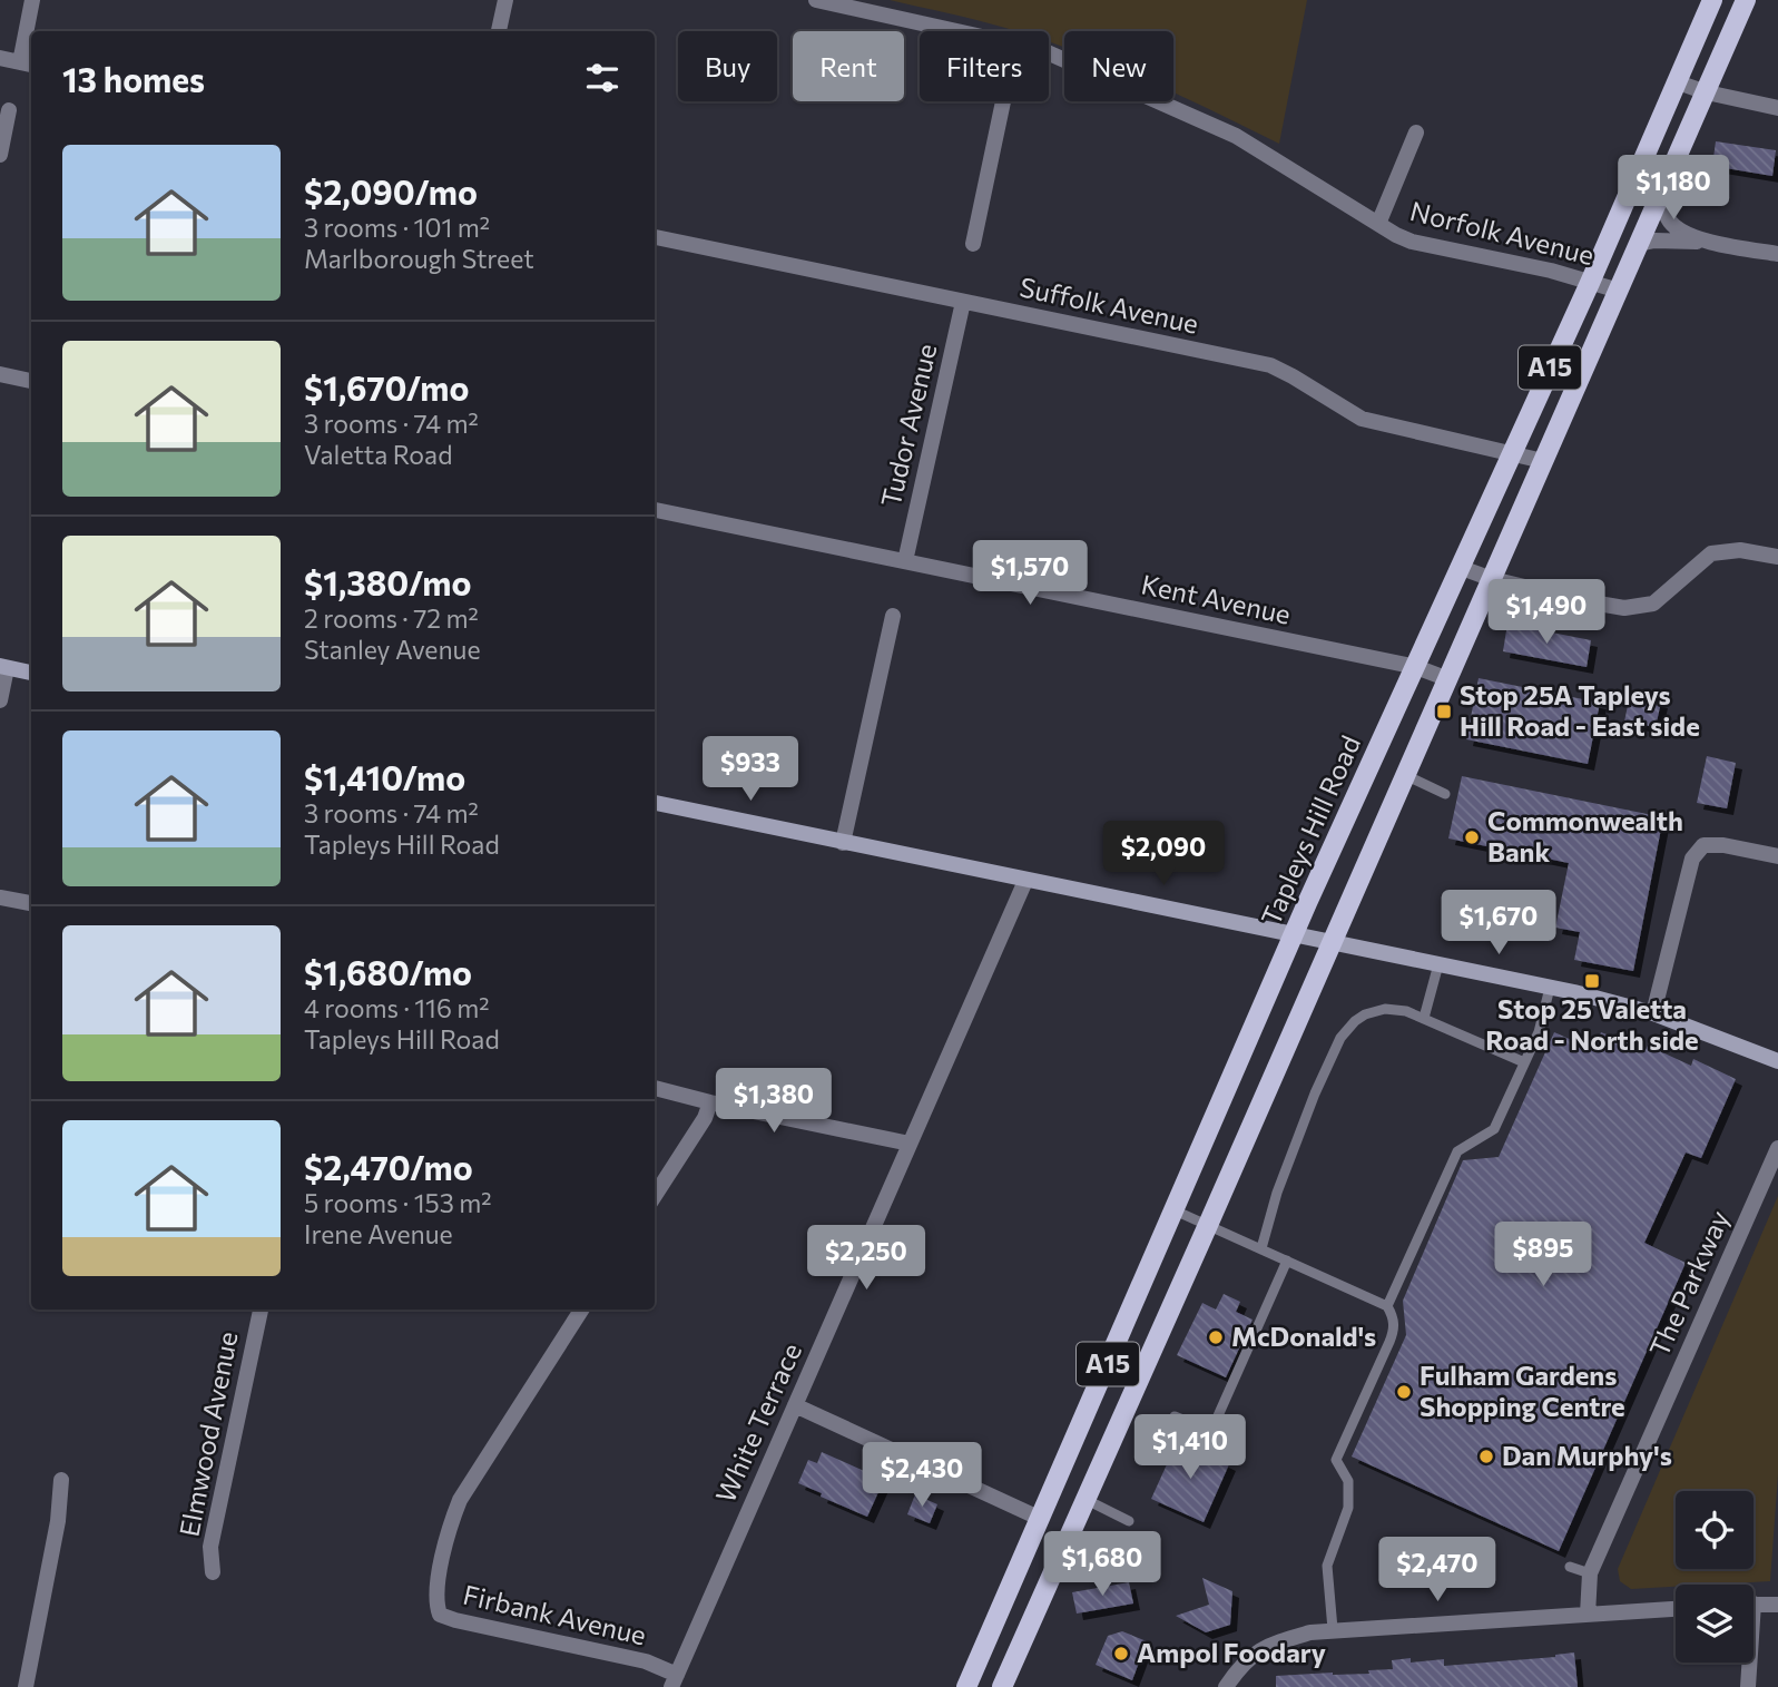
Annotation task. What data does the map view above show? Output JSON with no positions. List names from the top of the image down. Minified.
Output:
{"streets":{"main road":["A15","Tapleys Hill Road"],"street":["Norfolk Avenue","Suffolk Avenue","Tudor Avenue","Kent Avenue","The Parkway","White Terrace","Elmwood Avenue","Firbank Avenue"]},"crossings":[["Norfolk Avenue","A15"],["Norfolk Avenue","Tapleys Hill Road"],["Suffolk Avenue","A15"],["Suffolk Avenue","Tudor Avenue"],["Suffolk Avenue","Tapleys Hill Road"],["A15","Kent Avenue"],["Tudor Avenue","Kent Avenue"],["Kent Avenue","Tapleys Hill Road"],["White Terrace","Firbank Avenue"]],"places":{"transit":["Stop 25A Tapleys Hill Road - East side","Stop 25 Valetta Road - North side"],"other":["Commonwealth Bank","McDonald's","Fulham Gardens Shopping Centre","Dan Murphy's","Ampol Foodary"]},"page":{"chip":["Buy","Rent","Filters","New"],"heading":"13 homes","list":[{"name":"$2,090/mo","note":"3 rooms · 101 m² · Marlborough Street"},{"name":"$1,670/mo","note":"3 rooms · 74 m² · Valetta Road"},{"name":"$1,380/mo","note":"2 rooms · 72 m² · Stanley Avenue"},{"name":"$1,410/mo","note":"3 rooms · 74 m² · Tapleys Hill Road"},{"name":"$1,680/mo","note":"4 rooms · 116 m² · Tapleys Hill Road"},{"name":"$2,470/mo","note":"5 rooms · 153 m² · Irene Avenue"}],"price":["$1,180","$1,570","$1,490","$933","$2,090","$1,670","$1,380","$895","$2,250","$1,410","$2,430","$1,680","$2,470"]}}
